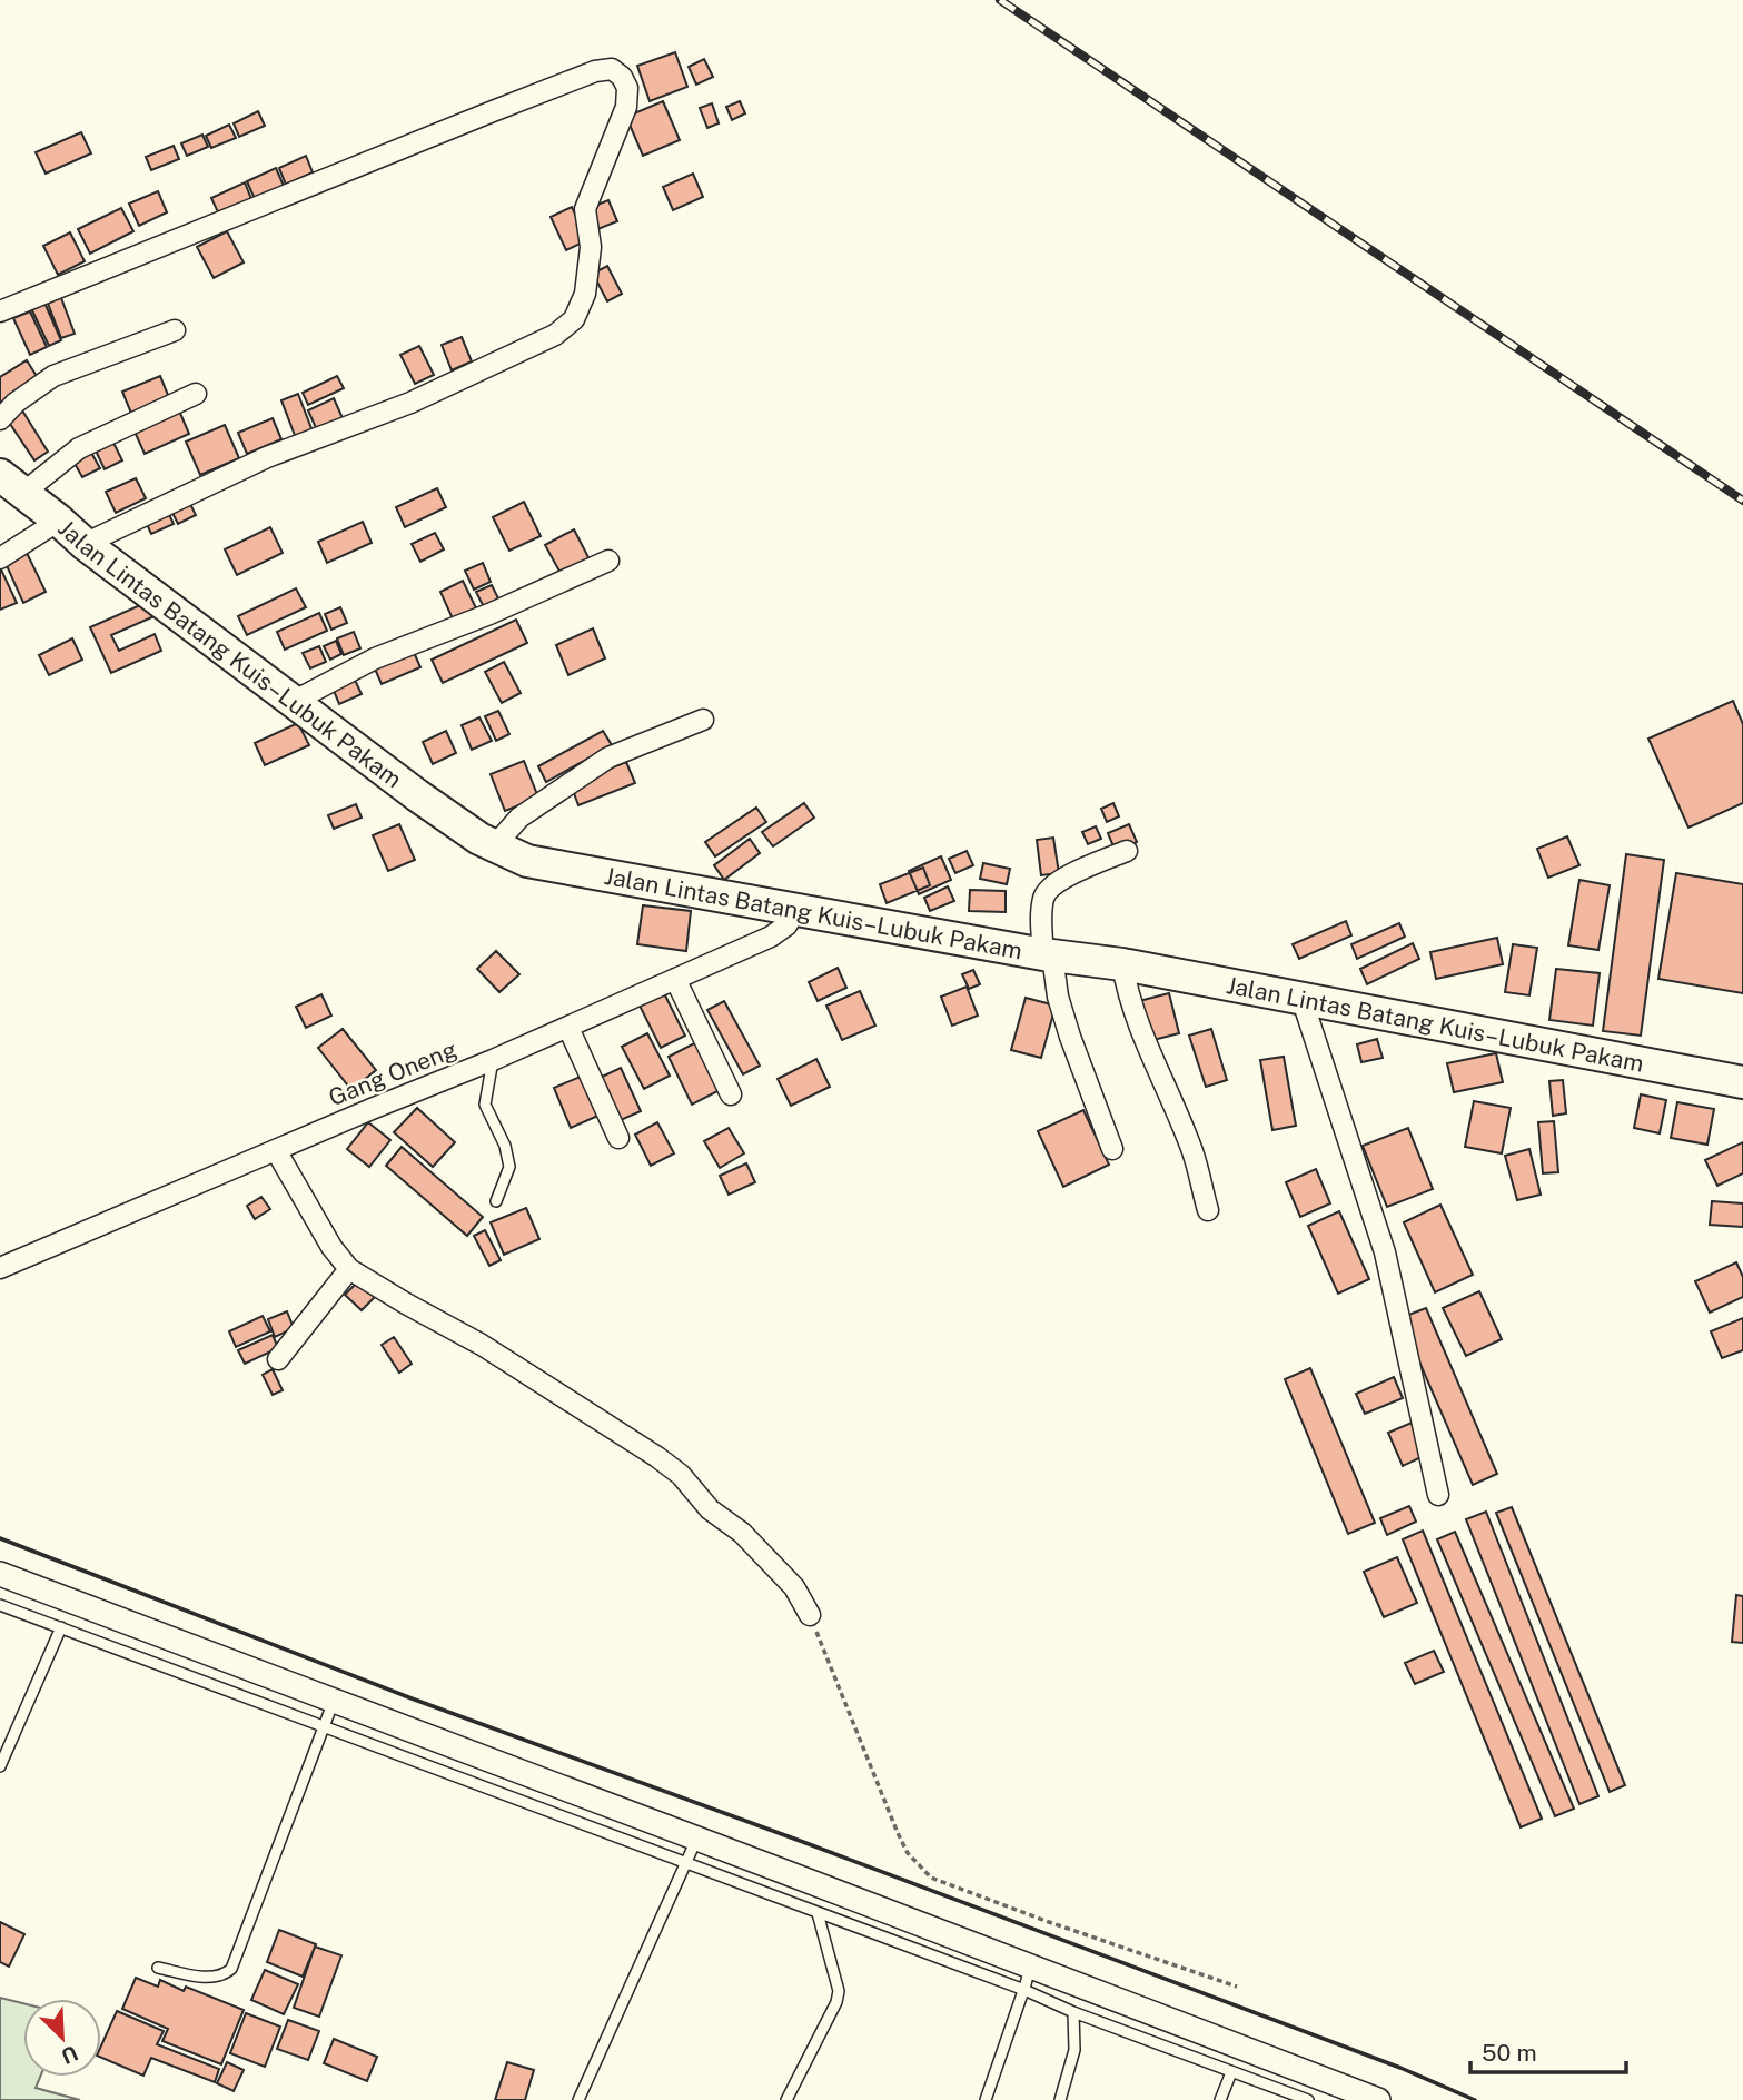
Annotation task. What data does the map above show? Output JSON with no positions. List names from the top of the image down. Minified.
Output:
{"streets":{"highway":["Jalan Lintas Batang Kuis–Lubuk Pakam"],"street":["Gang Oneng"]},"crossings":[["Jalan Lintas Batang Kuis–Lubuk Pakam","Gang Oneng"]],"scale_bar":"50 m","north":"bottom right"}
